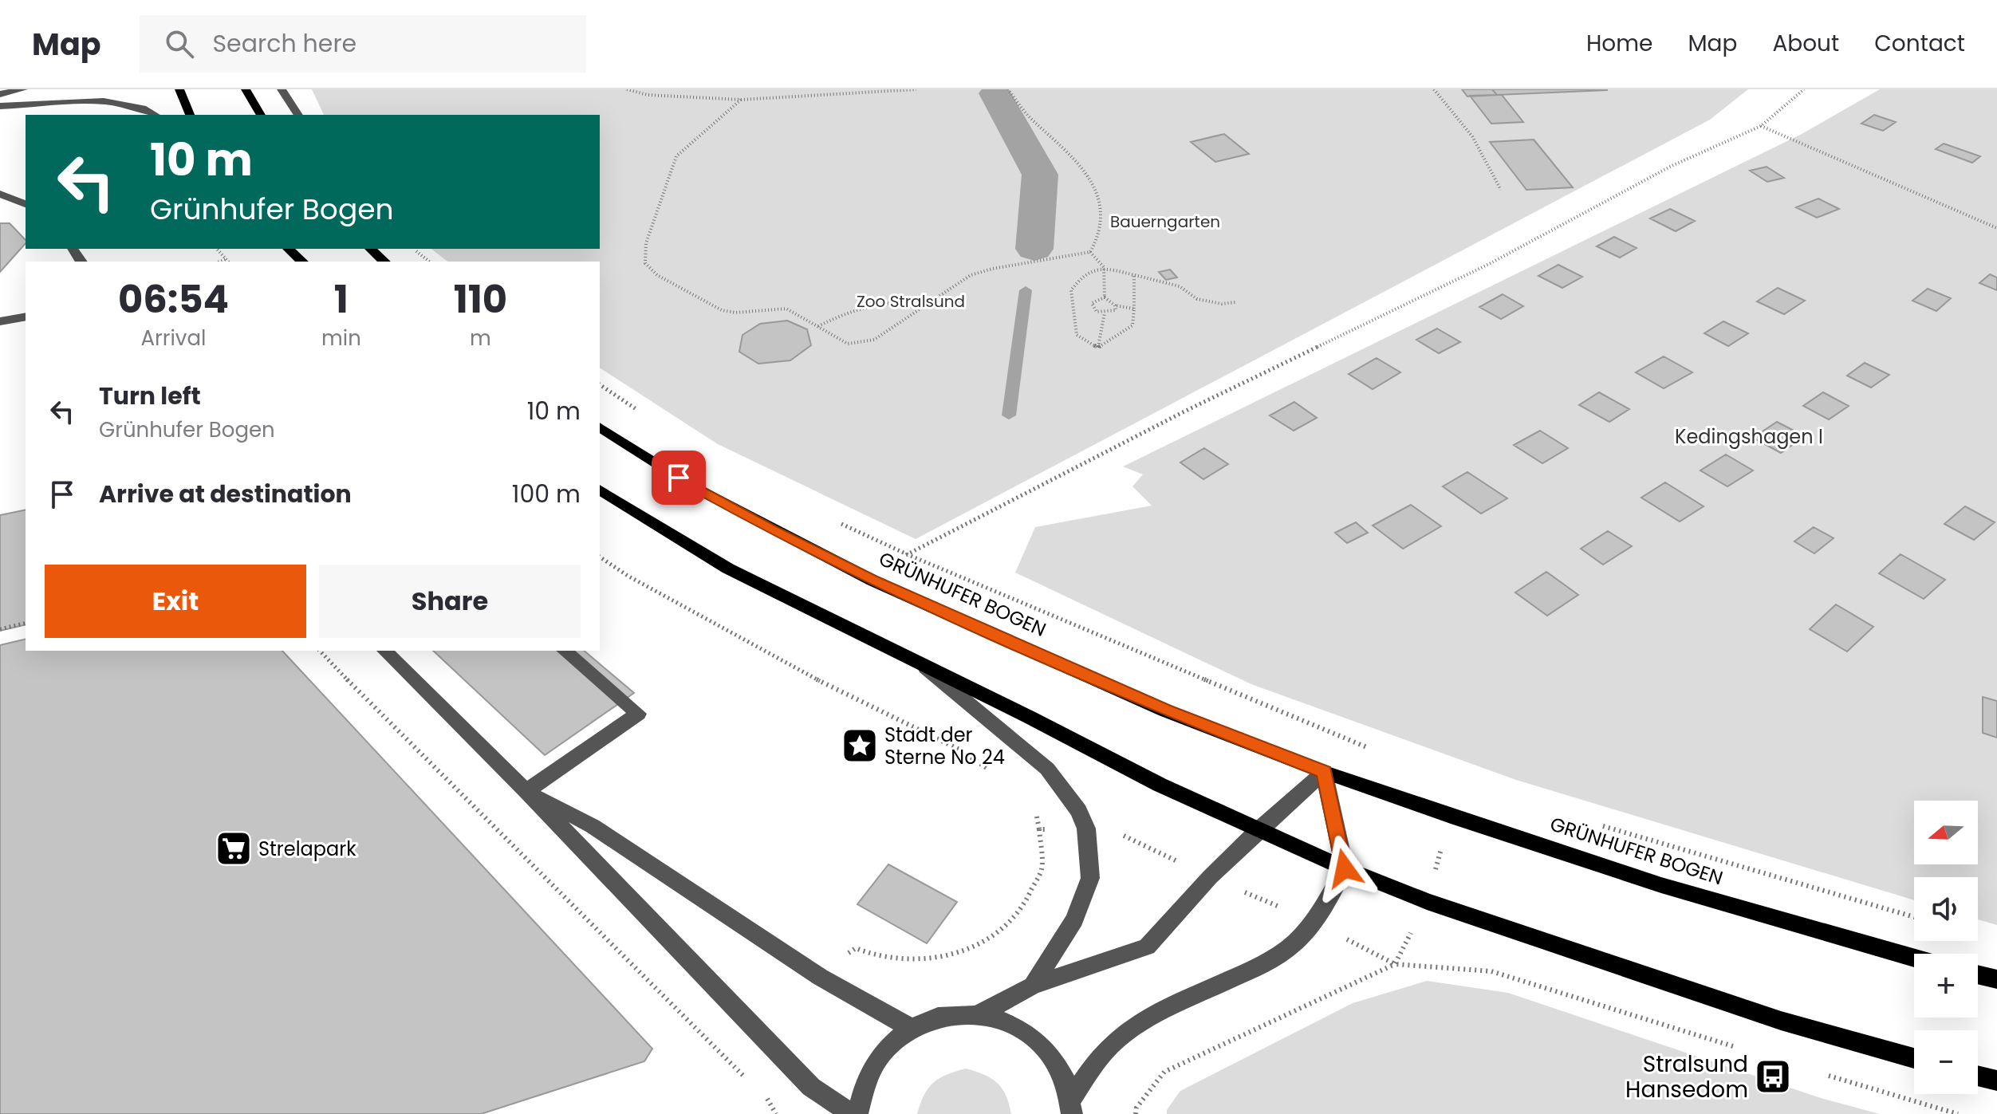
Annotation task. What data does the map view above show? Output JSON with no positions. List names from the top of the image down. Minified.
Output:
{"streets":{"main road":["GRÜNHUFER BOGEN"]},"parks":["Bauerngarten","Zoo Stralsund","Kedingshagen I"],"places":{"place":["Stadt der Sterne No 24"],"supermarket":["Strelapark"],"bus stop":["Stralsund Hansedom"]},"north":"left","page":{"header":"Map","search":"Search here","nav":["Home","Map","About","Contact"],"turn":["10 m","Grünhufer Bogen"],"eta":["06:54","Arrival","1","min","110","m"],"list":[{"name":"Turn left","note":"Grünhufer Bogen","value":"10 m"},{"name":"Arrive at destination","value":"100 m"}],"buttons":["Exit","Share"],"map_buttons":["+","−"]}}
